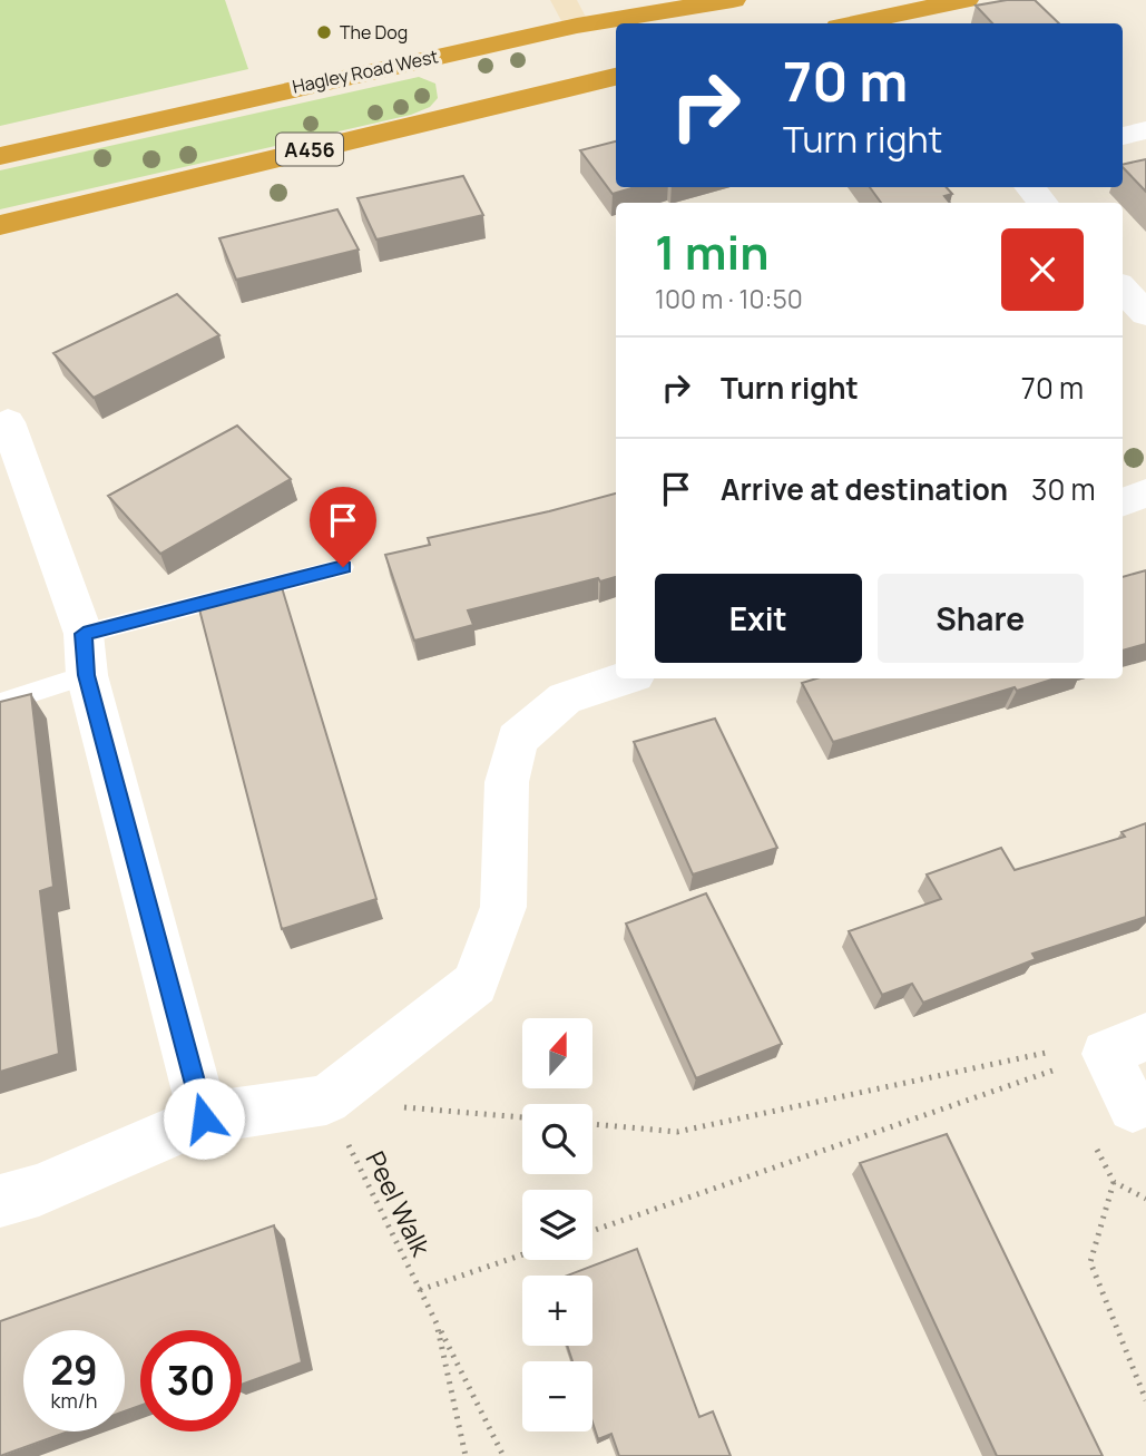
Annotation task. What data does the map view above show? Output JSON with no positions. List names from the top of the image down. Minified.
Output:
{"streets":{"highway":["Hagley Road West","A456"],"path":["Peel Walk"]},"places":["The Dog"],"north":"top","page":{"turn":["70 m","Turn right"],"heading":["1 min","100 m · 10:50"],"list":[{"name":"Turn right","value":"70 m"},{"name":"Arrive at destination","value":"30 m"}],"buttons":["Exit","Share"],"map_buttons":["+","−"],"speed":"29 km/h","limit":"30"}}
